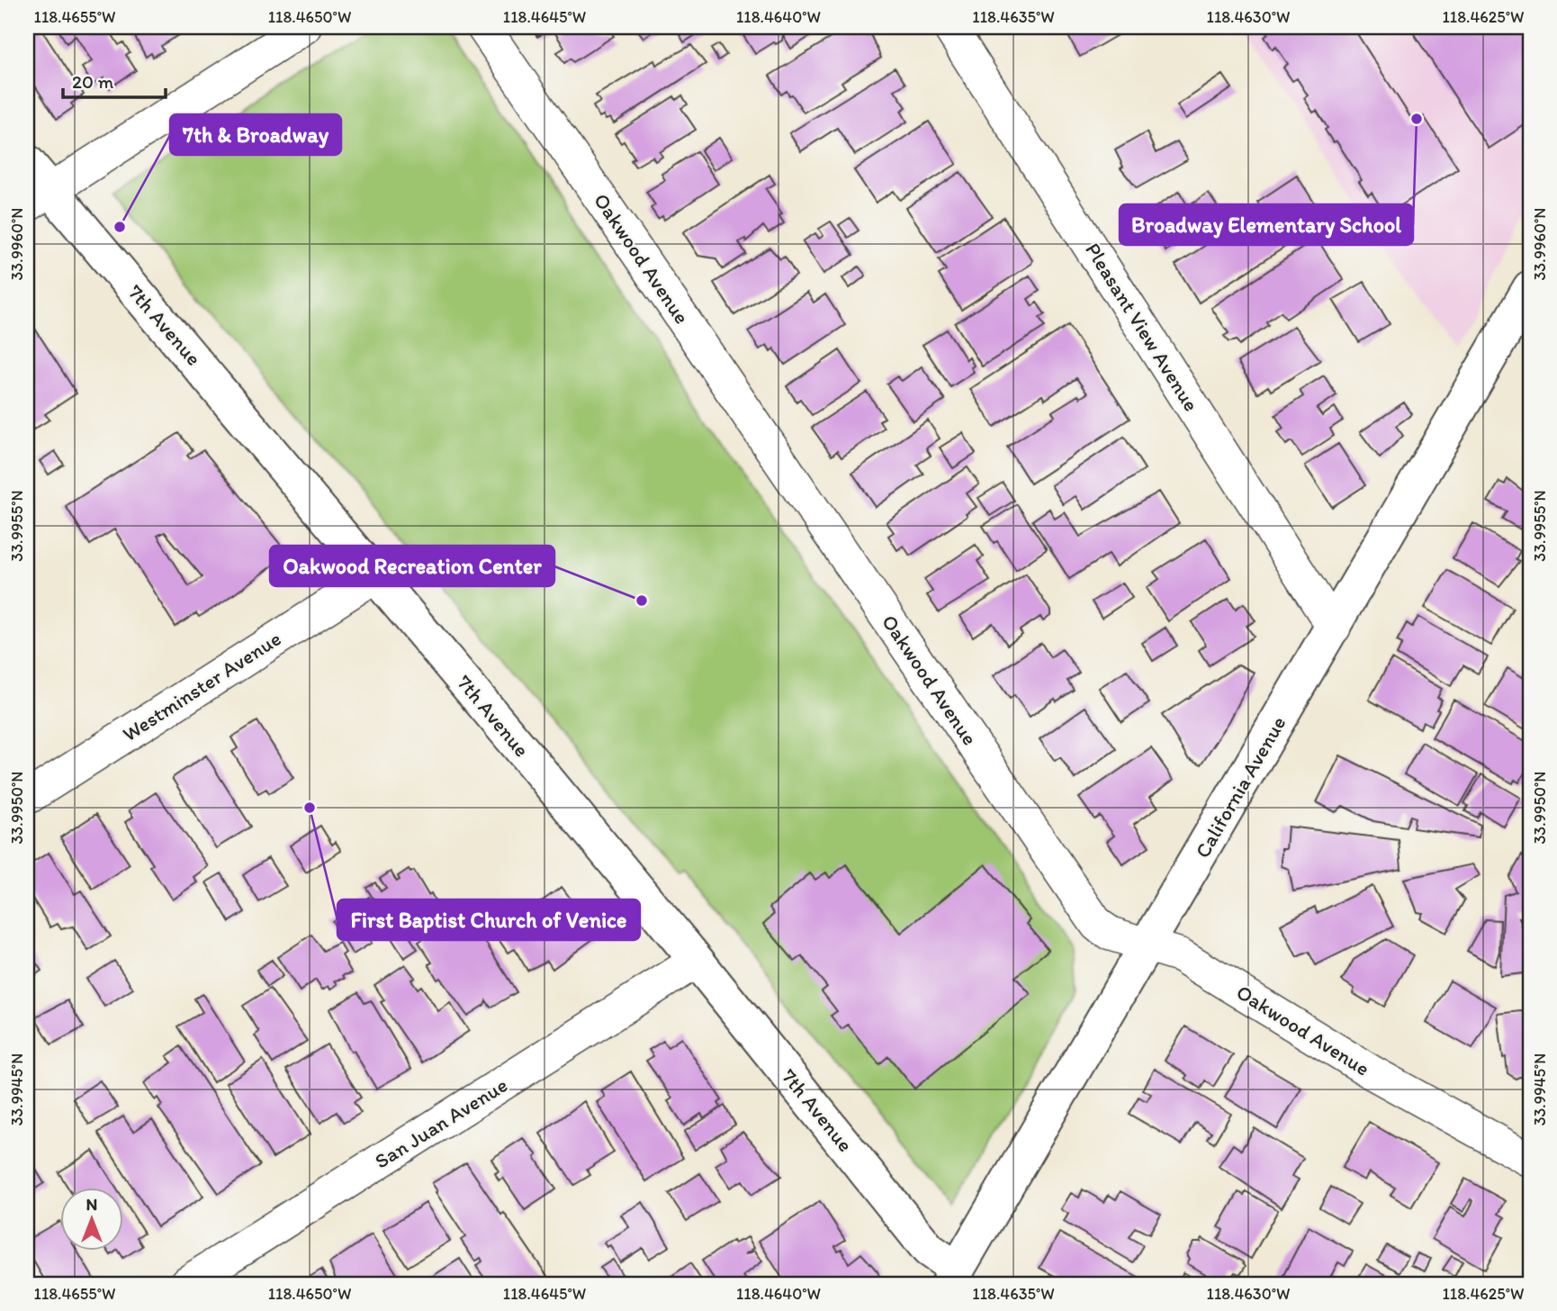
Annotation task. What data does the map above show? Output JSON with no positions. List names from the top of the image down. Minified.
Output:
{"streets":{"street":["Oakwood Avenue","7th Avenue","Pleasant View Avenue","Westminster Avenue","California Avenue","San Juan Avenue"]},"crossings":[["Oakwood Avenue","California Avenue"],["7th Avenue","Westminster Avenue"],["7th Avenue","California Avenue"],["7th Avenue","San Juan Avenue"],["Pleasant View Avenue","California Avenue"]],"places":["Broadway Elementary School","7th & Broadway","Oakwood Recreation Center","First Baptist Church of Venice"],"scale_bar":"20 m","north":"top","coordinates":["118.4655°W","118.4650°W","118.4645°W","118.4640°W","118.4635°W","118.4630°W","118.4625°W","33.9960°N","33.9955°N","33.9950°N","33.9945°N"]}
